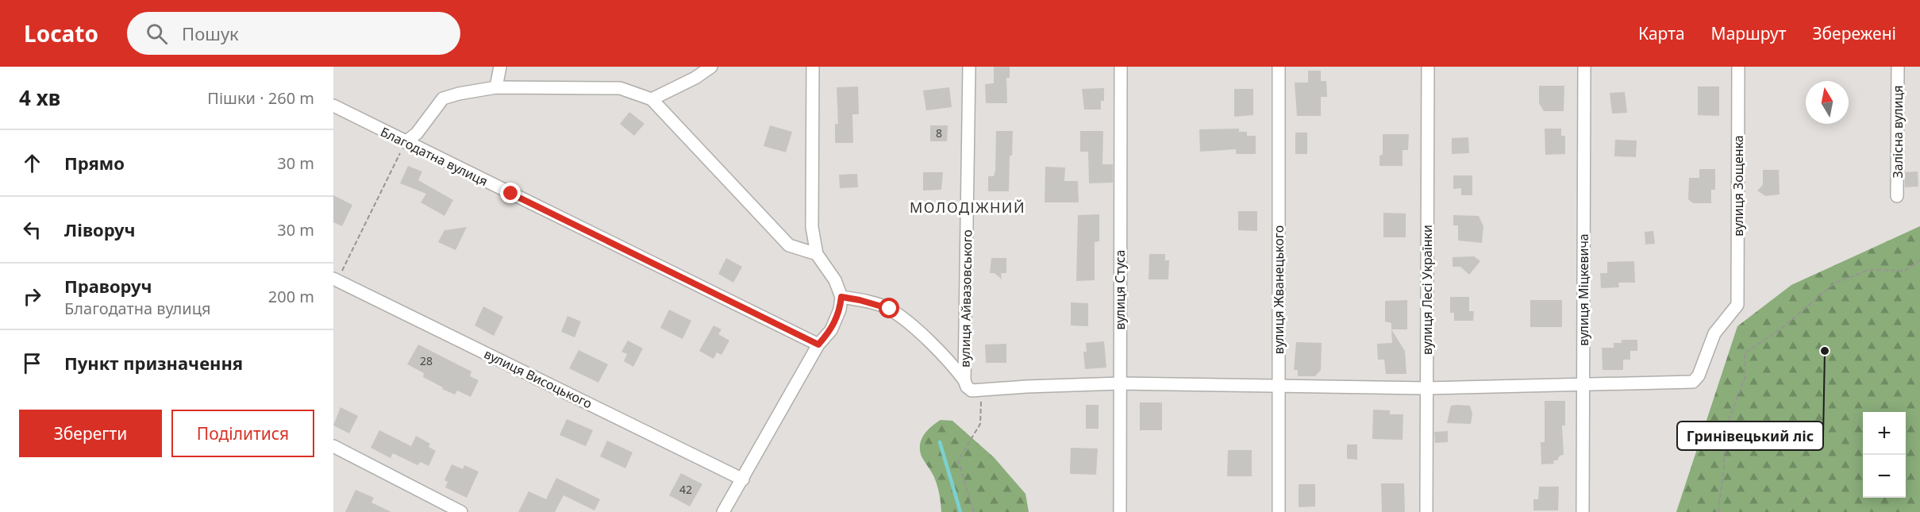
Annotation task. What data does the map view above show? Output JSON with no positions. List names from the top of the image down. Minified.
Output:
{"streets":{"street":["Залісна вулиця","Благодатна вулиця","вулиця Зощенка","вулиця Стуса","вулиця Жванецького","вулиця Лесі Українки","вулиця Міцкевича","вулиця Айвазовського","вулиця Висоцького"]},"crossings":[["вулиця Зощенка","вулиця Міцкевича"]],"districts":["МОЛОДІЖНИЙ"],"places":["Гринівецький ліс"],"house_numbers":["8","28","42"],"north":"top","page":{"header":"Locato","search":"Пошук","nav":["Карта","Маршрут","Збережені"],"heading":["4 хв","Пішки · 260 m"],"list":[["Прямо","30 m"],["Ліворуч","30 m"],["Праворуч","Благодатна вулиця","200 m"],"Пункт призначення"],"buttons":["Зберегти","Поділитися"],"map_buttons":["+","−"]}}
